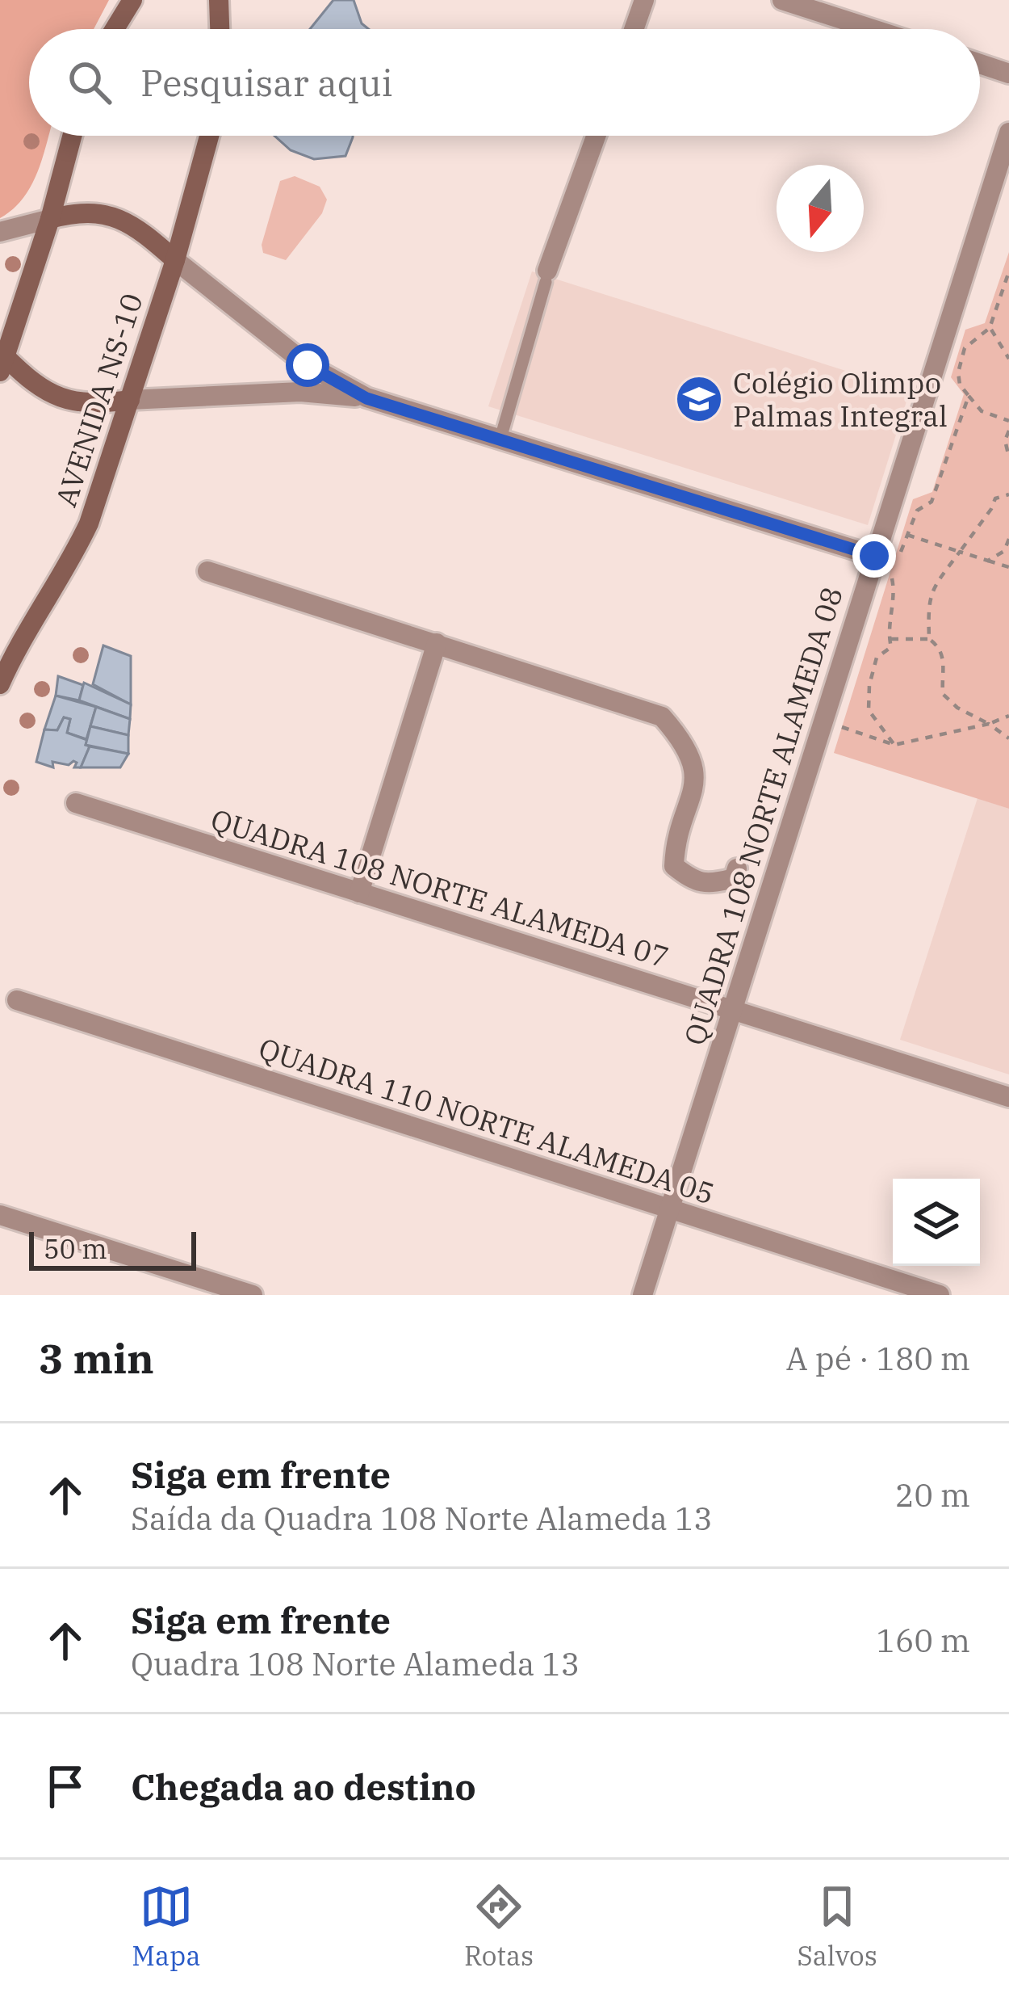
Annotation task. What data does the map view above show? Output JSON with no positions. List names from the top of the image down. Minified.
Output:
{"streets":{"street":["AVENIDA NS-10","QUADRA 108 NORTE ALAMEDA 08","QUADRA 108 NORTE ALAMEDA 07","QUADRA 110 NORTE ALAMEDA 05"]},"crossings":[["QUADRA 108 NORTE ALAMEDA 08","QUADRA 108 NORTE ALAMEDA 07"],["QUADRA 108 NORTE ALAMEDA 08","QUADRA 110 NORTE ALAMEDA 05"]],"places":{"school or university":["Colégio Olimpo Palmas Integral"]},"scale_bar":"50 m","north":"bottom","page":{"search":"Pesquisar aqui","scale":"50 m","heading":["3 min","A pé · 180 m"],"list":[["Siga em frente","Saída da Quadra 108 Norte Alameda 13","20 m"],["Siga em frente","Quadra 108 Norte Alameda 13","160 m"],"Chegada ao destino"],"nav":["Mapa","Rotas","Salvos"]}}
